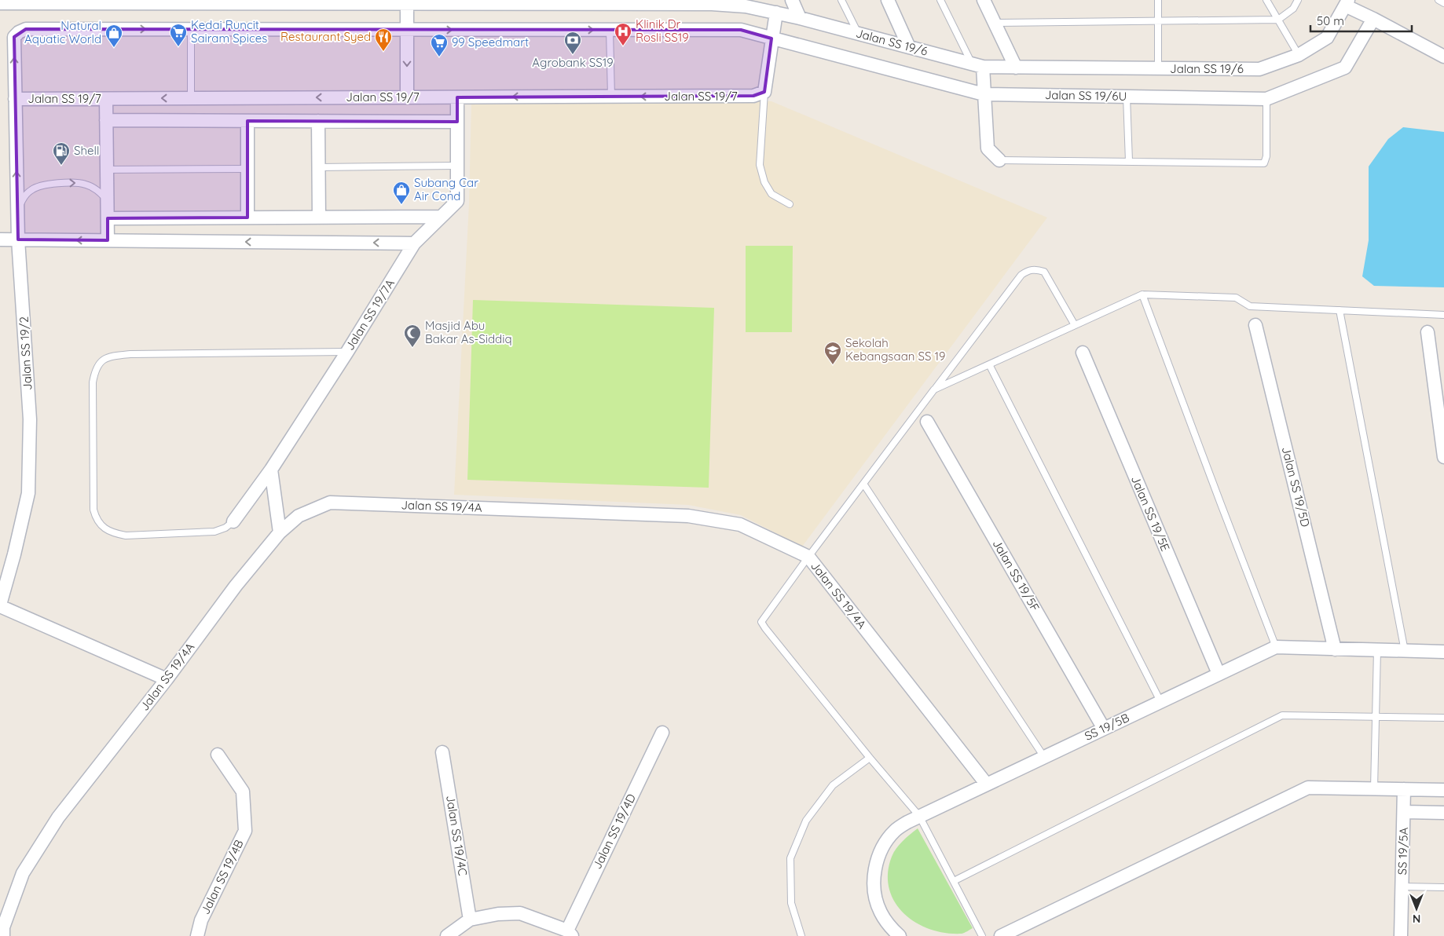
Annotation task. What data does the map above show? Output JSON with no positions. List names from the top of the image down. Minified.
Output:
{"streets":{"street":["Jalan SS 19/6","Jalan SS 19/6U","Jalan SS 19/7","Jalan SS 19/7A","Jalan SS 19/2","Jalan SS 19/5D","Jalan SS 19/4A","Jalan SS 19/5E","Jalan SS 19/5F","SS 19/5B","Jalan SS 19/4D","Jalan SS 19/4C","SS 19/5A","Jalan SS 19/4B"]},"crossings":[["Jalan SS 19/6U","Jalan SS 19/7"],["Jalan SS 19/7","Jalan SS 19/7A"],["Jalan SS 19/7","Jalan SS 19/2"],["Jalan SS 19/5D","SS 19/5B"],["Jalan SS 19/4A","SS 19/5B"],["Jalan SS 19/5E","SS 19/5B"],["Jalan SS 19/5F","SS 19/5B"]],"places":{"hospital":["Klinik Dr Rosli SS19"],"supermarket":["Kedai Runcit Sairam Spices","99 Speedmart"],"shop":["Natural Aquatic World","Subang Car Air Cond"],"restaurant":["Restaurant Syed"],"bank":["Agrobank SS19"],"fuel station":["Shell"],"mosque":["Masjid Abu Bakar As-Siddiq"],"school or university":["Sekolah Kebangsaan SS 19"]},"scale_bar":"50 m","north":"bottom"}
